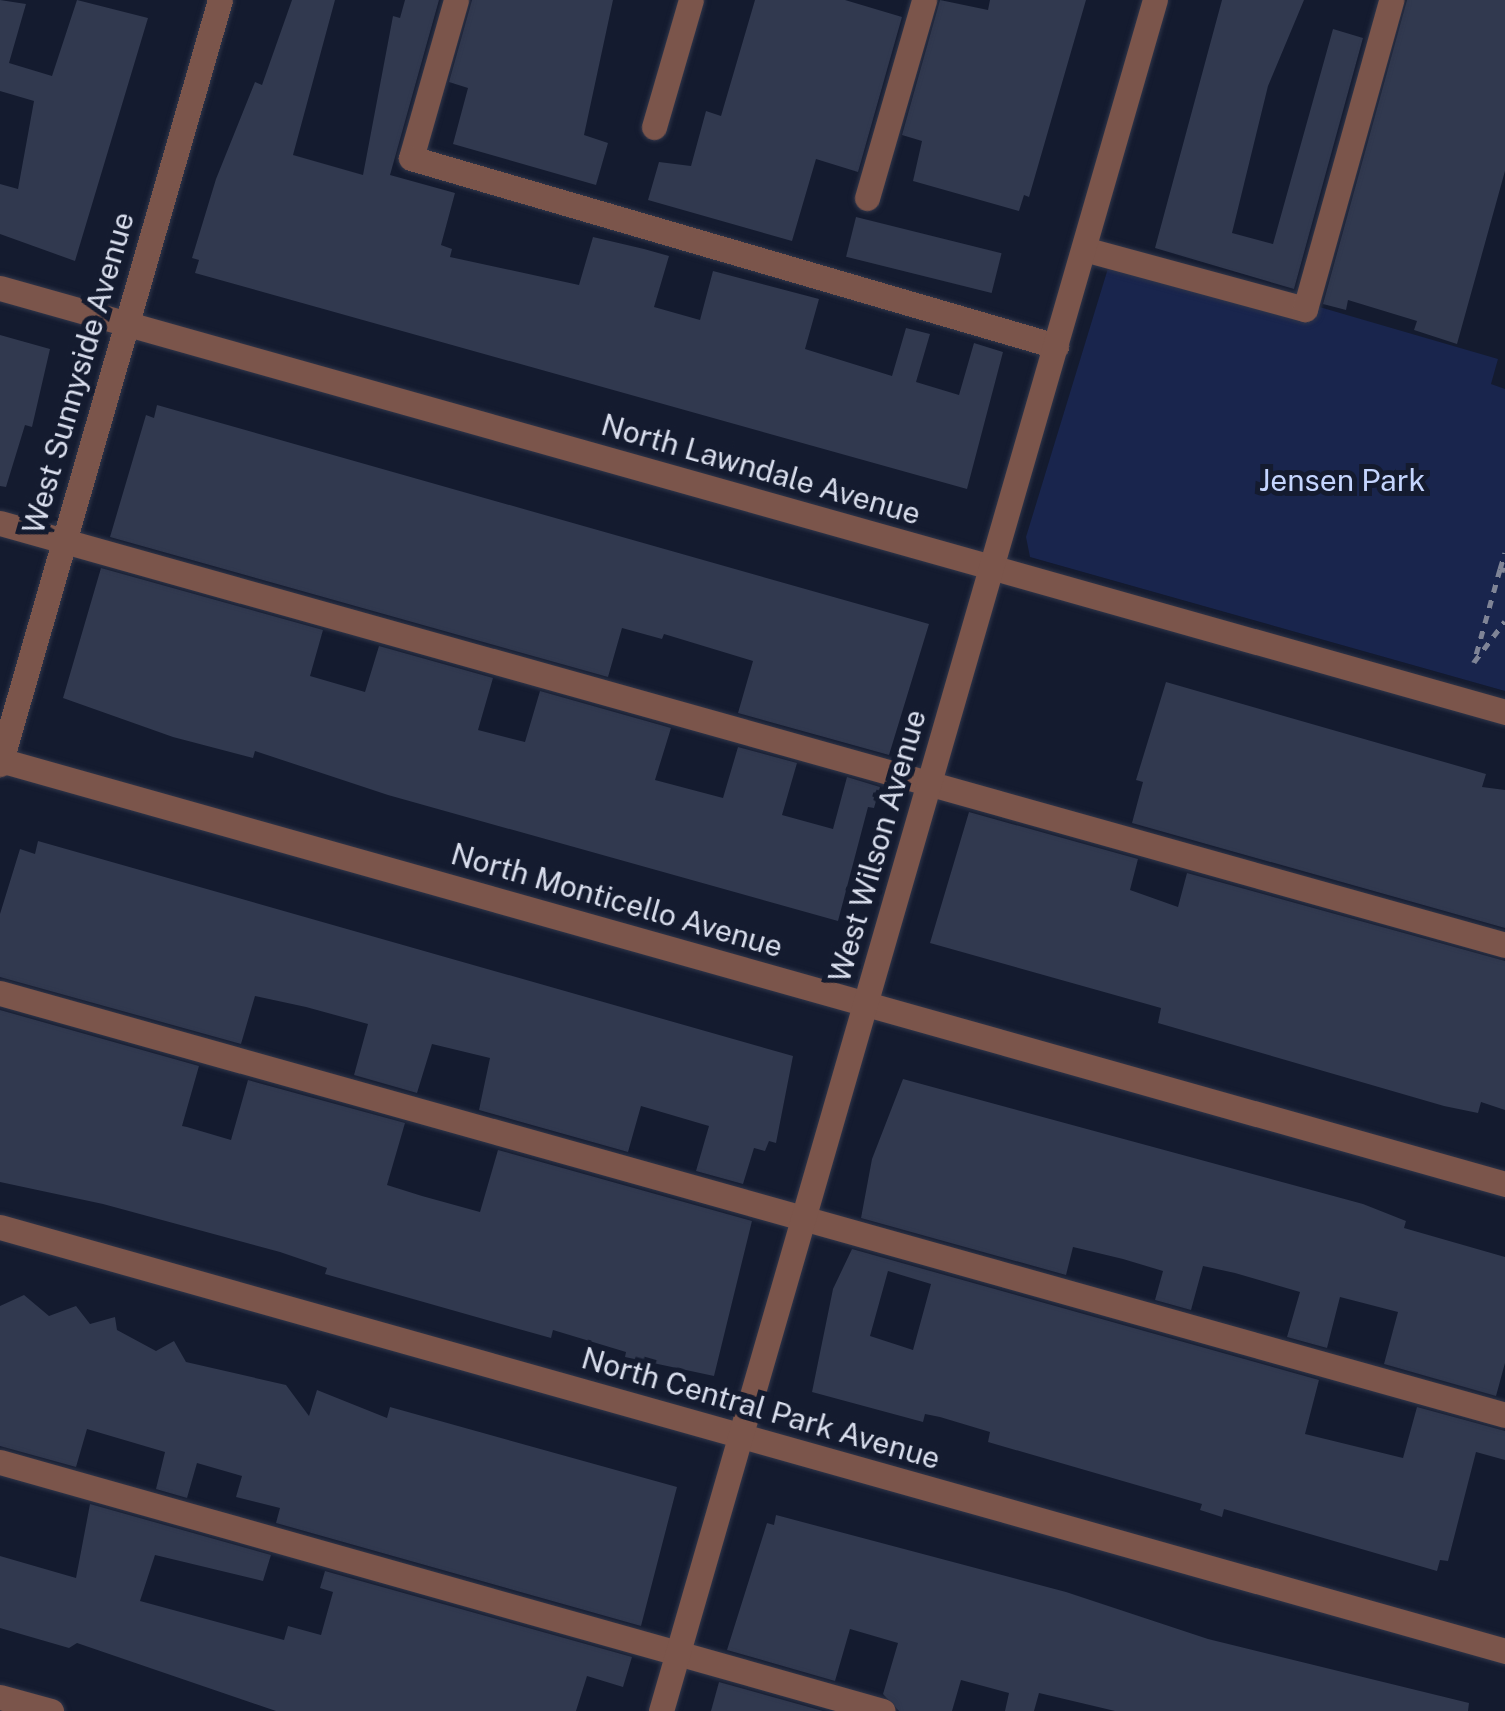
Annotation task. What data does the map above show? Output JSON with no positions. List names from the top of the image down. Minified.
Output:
{"streets":{"street":["West Sunnyside Avenue","North Lawndale Avenue","West Wilson Avenue","North Monticello Avenue","North Central Park Avenue"]},"crossings":[["West Sunnyside Avenue","North Lawndale Avenue"],["West Sunnyside Avenue","North Monticello Avenue"],["North Lawndale Avenue","West Wilson Avenue"],["West Wilson Avenue","North Monticello Avenue"],["West Wilson Avenue","North Central Park Avenue"]],"parks":["Jensen Park"]}
